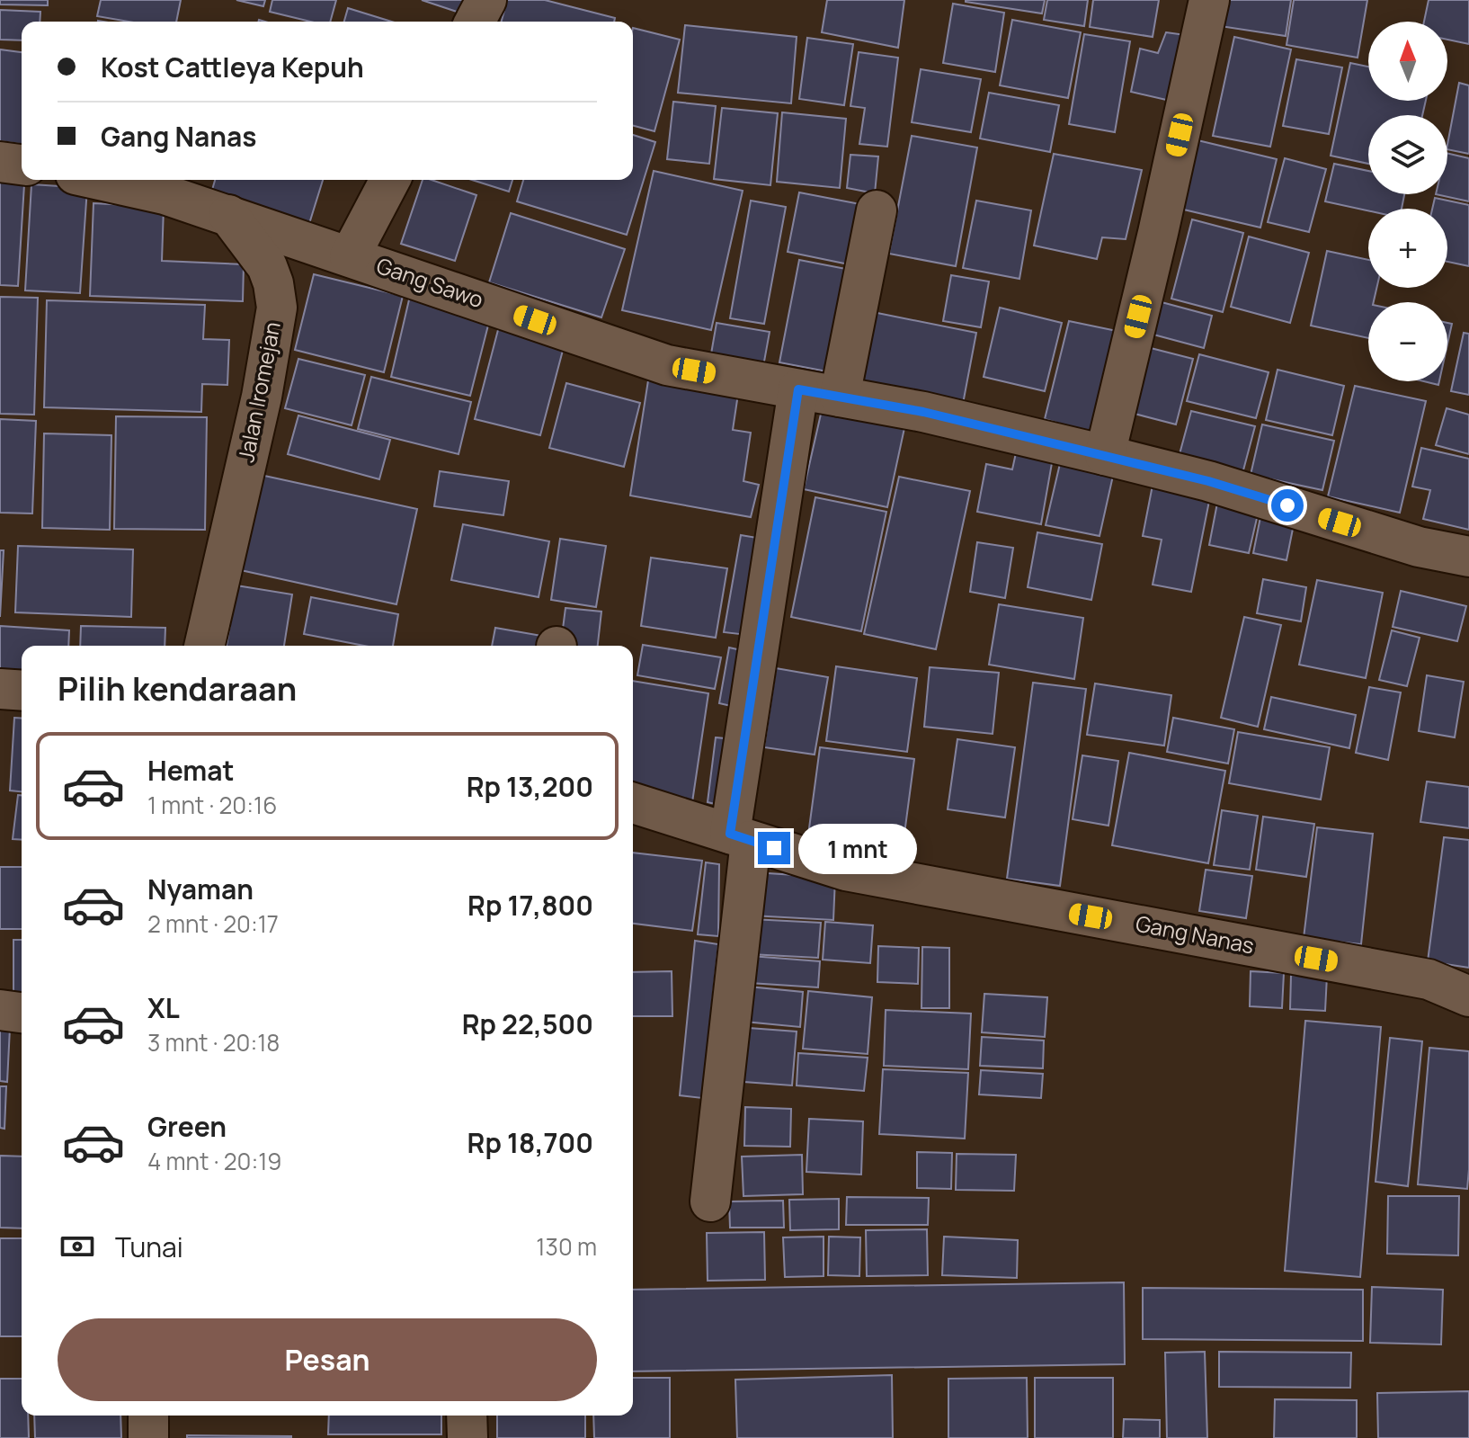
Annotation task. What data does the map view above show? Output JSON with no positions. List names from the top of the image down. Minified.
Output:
{"streets":{"street":["Gang Sawo","Jalan Iromejan","Gang Nanas"]},"crossings":[["Gang Sawo","Jalan Iromejan"]],"north":"top","page":{"map_buttons":["+","−"],"banner":["Kost Cattleya Kepuh","Gang Nanas"],"heading":"Pilih kendaraan","list":[{"name":"Hemat","note":"1 mnt · 20:16","value":"Rp 13,200"},{"name":"Nyaman","note":"2 mnt · 20:17","value":"Rp 17,800"},{"name":"XL","note":"3 mnt · 20:18","value":"Rp 22,500"},{"name":"Green","note":"4 mnt · 20:19","value":"Rp 18,700"}],"bubble":"1 mnt","pay":["Tunai","130 m"],"buttons":"Pesan"}}
